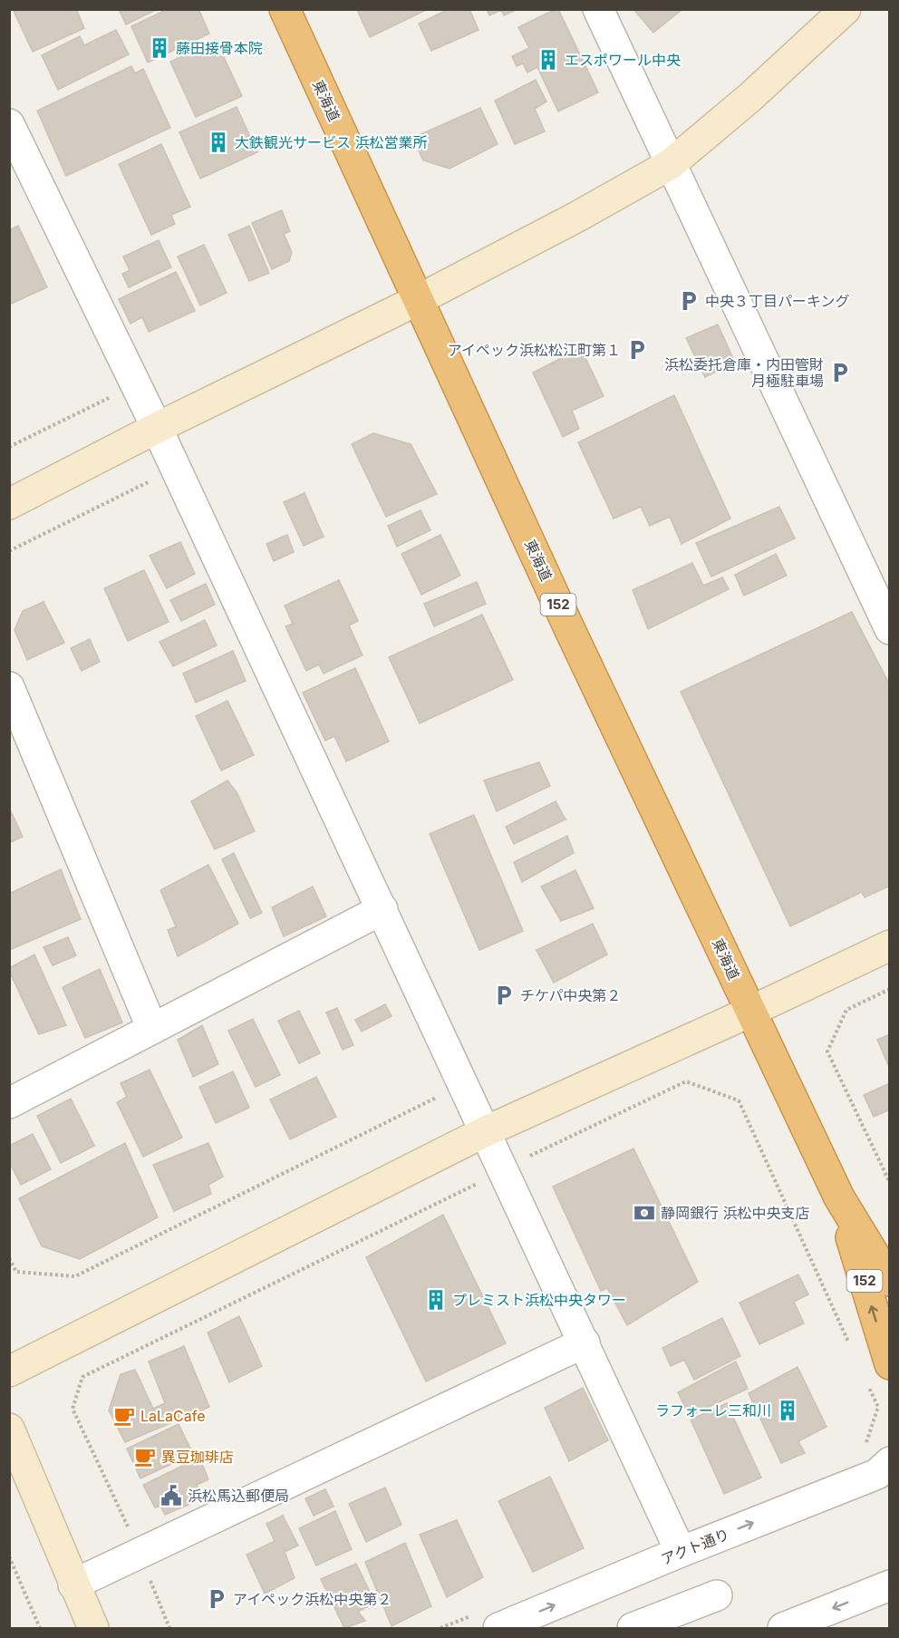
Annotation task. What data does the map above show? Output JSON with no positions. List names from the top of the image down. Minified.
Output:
{"streets":{"highway":["東海道","152"],"street":["アクト通り"]},"places":{"building":["藤田接骨本院","エスポワール中央","大鉄観光サービス 浜松営業所","プレミスト浜松中央タワー","ラフォーレ三和川"],"parking":["中央３丁目パーキング","アイペック浜松松江町第１","浜松委托倉庫・内田管財 月極駐車場","チケパ中央第２","アイペック浜松中央第２"],"bank":["静岡銀行 浜松中央支店"],"cafe":["LaLaCafe","異豆珈琲店"],"public building":["浜松馬込郵便局"]}}
